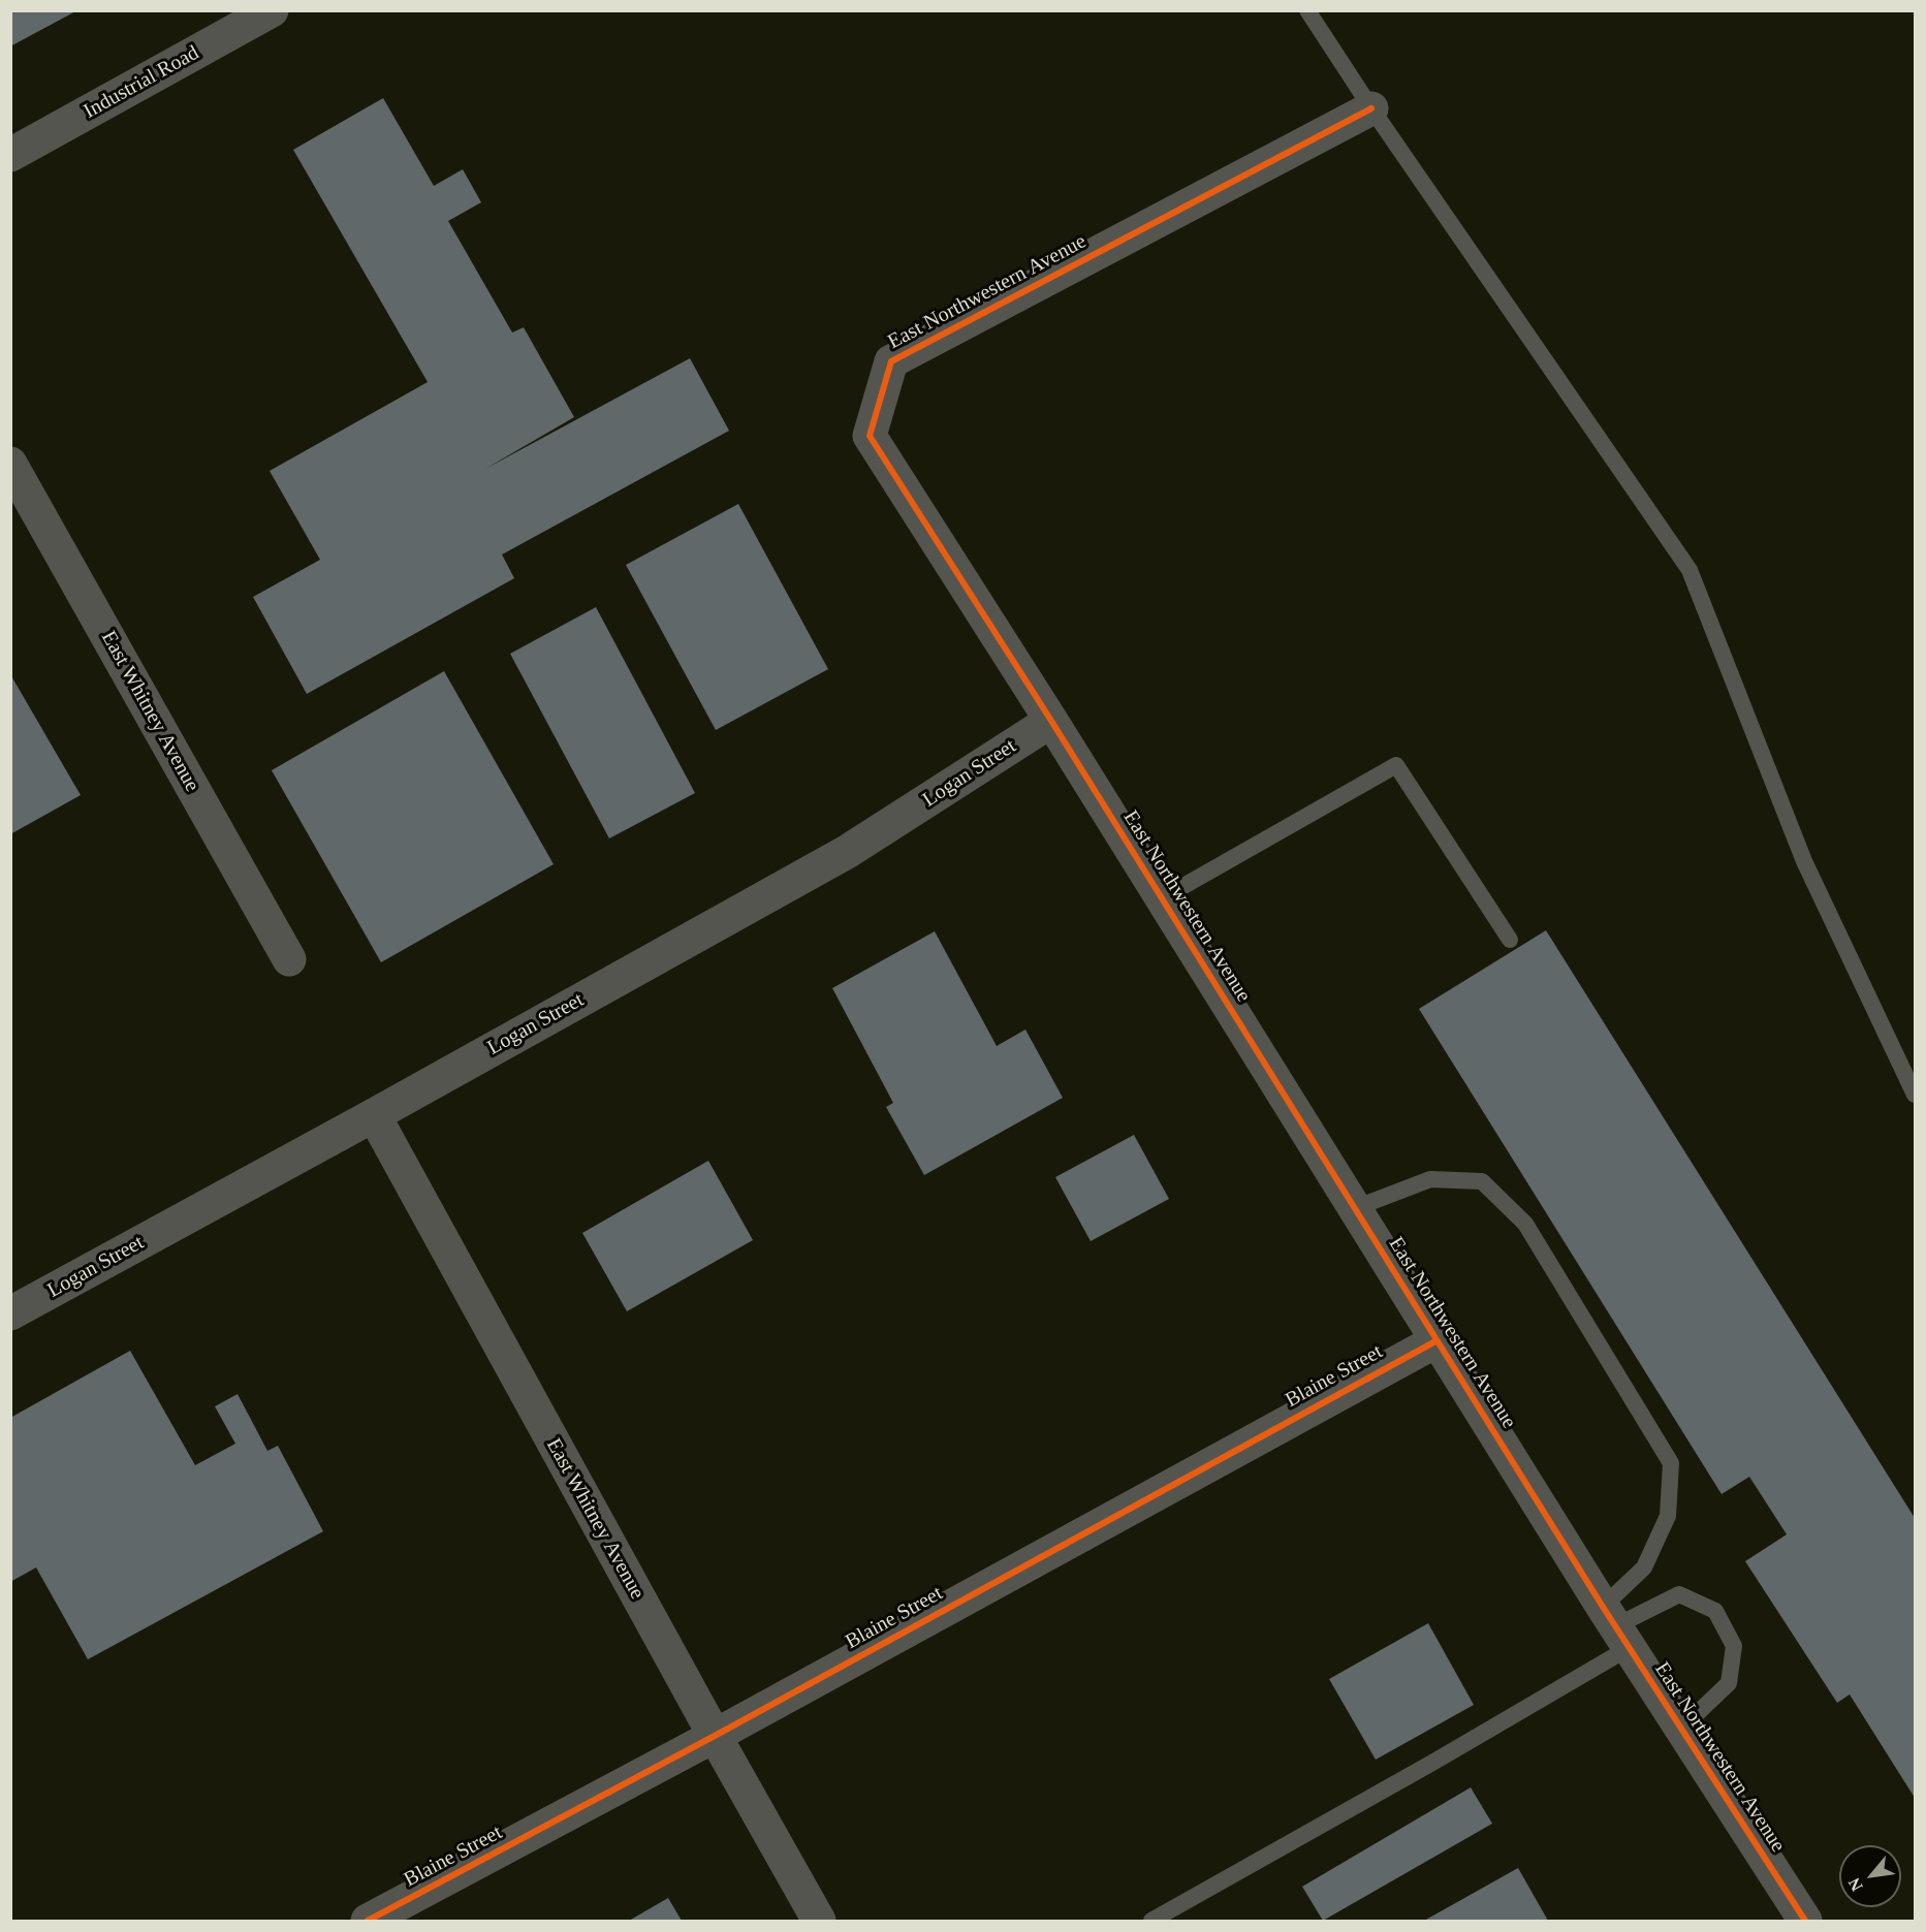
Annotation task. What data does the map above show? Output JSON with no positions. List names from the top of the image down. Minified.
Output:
{"streets":{"street":["Industrial Road","East Northwestern Avenue","East Whitney Avenue","Logan Street","Blaine Street"]},"crossings":[["East Northwestern Avenue","Logan Street"],["East Northwestern Avenue","Blaine Street"],["East Whitney Avenue","Logan Street"],["East Whitney Avenue","Blaine Street"]],"north":"bottom left"}
